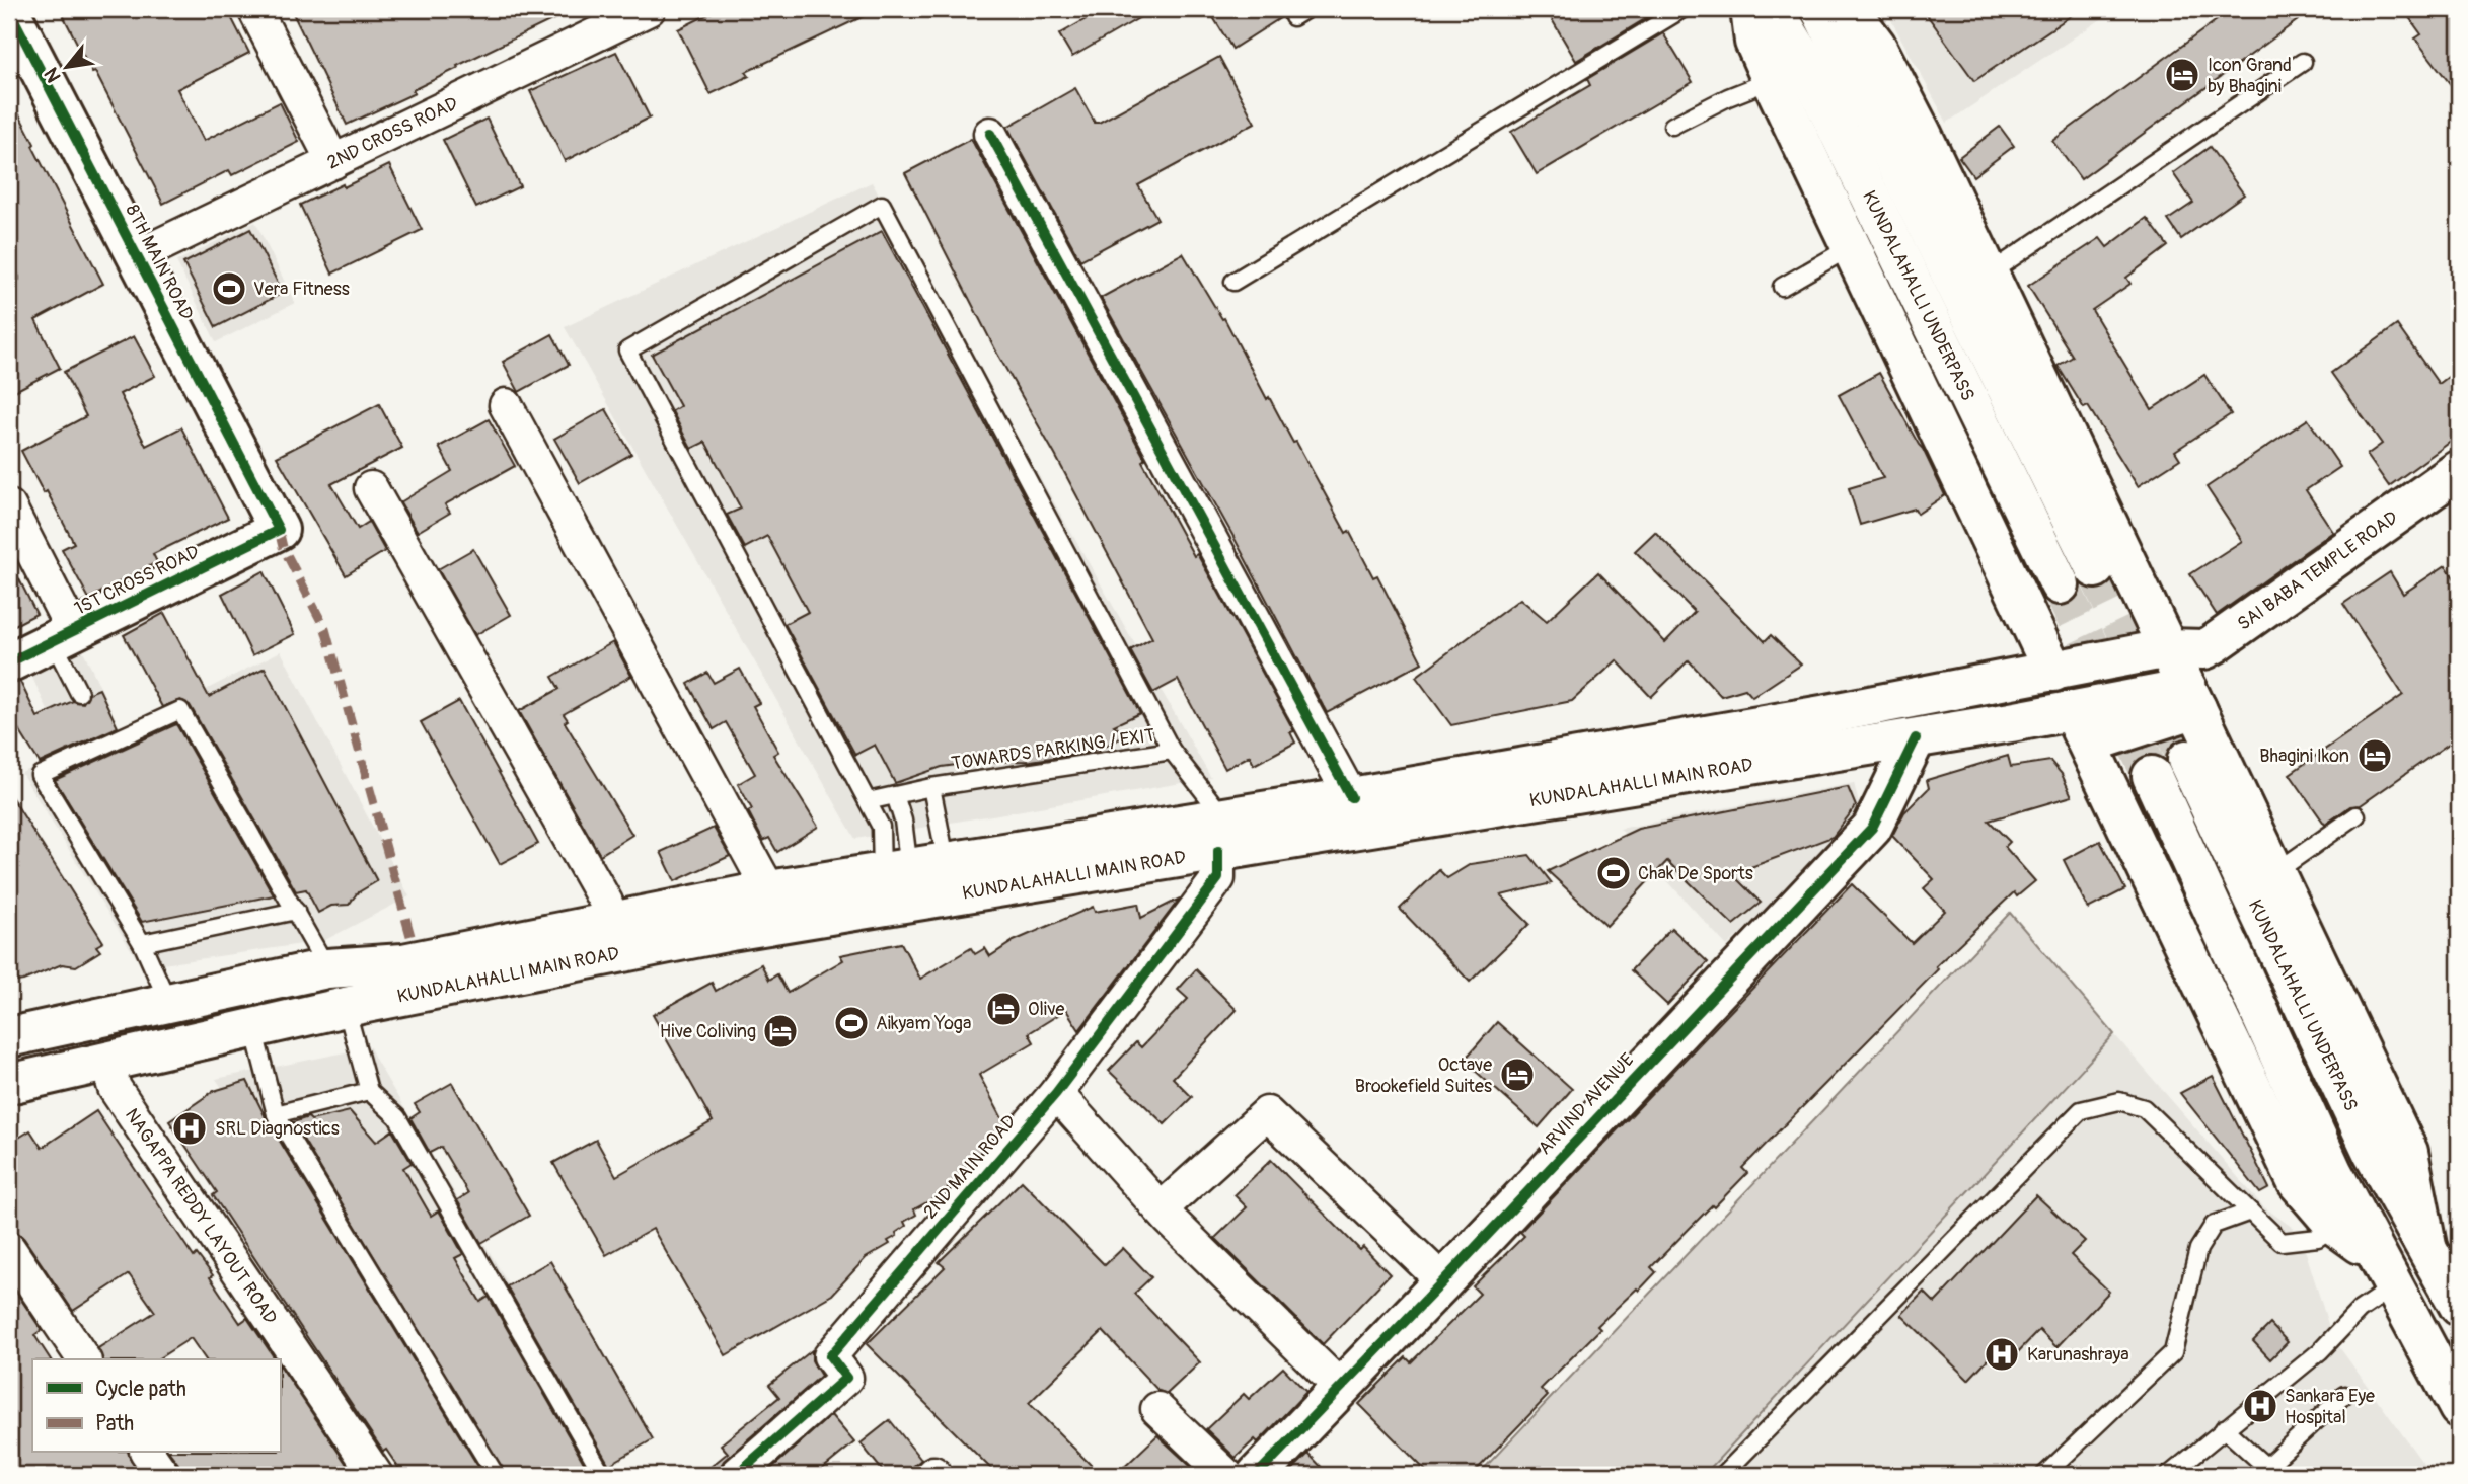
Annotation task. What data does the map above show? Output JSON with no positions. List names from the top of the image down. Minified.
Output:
{"streets":{"main road":["8TH MAIN ROAD","KUNDALAHALLI UNDERPASS","SAI BABA TEMPLE ROAD","1ST CROSS ROAD","KUNDALAHALLI MAIN ROAD","ARVIND AVENUE"],"street":["2ND CROSS ROAD","2ND MAIN ROAD","NAGAPPA REDDY LAYOUT ROAD"],"lane":["TOWARDS PARKING / EXIT"]},"crossings":[["2ND CROSS ROAD","8TH MAIN ROAD"],["8TH MAIN ROAD","1ST CROSS ROAD"],["SAI BABA TEMPLE ROAD","KUNDALAHALLI MAIN ROAD"],["TOWARDS PARKING / EXIT","KUNDALAHALLI MAIN ROAD"],["TOWARDS PARKING / EXIT","2ND MAIN ROAD"],["KUNDALAHALLI MAIN ROAD","ARVIND AVENUE"],["KUNDALAHALLI MAIN ROAD","2ND MAIN ROAD"],["KUNDALAHALLI MAIN ROAD","NAGAPPA REDDY LAYOUT ROAD"]],"places":{"hotel":["Icon Grand by Bhagini","Bhagini Ikon","Olive","Hive Coliving","Octave Brookefield Suites"],"sports":["Vera Fitness","Chak De Sports","Aikyam Yoga"],"hospital":["SRL Diagnostics","Karunashraya","Sankara Eye Hospital"]},"legend":["Cycle path","Path"],"north":"bottom left"}
